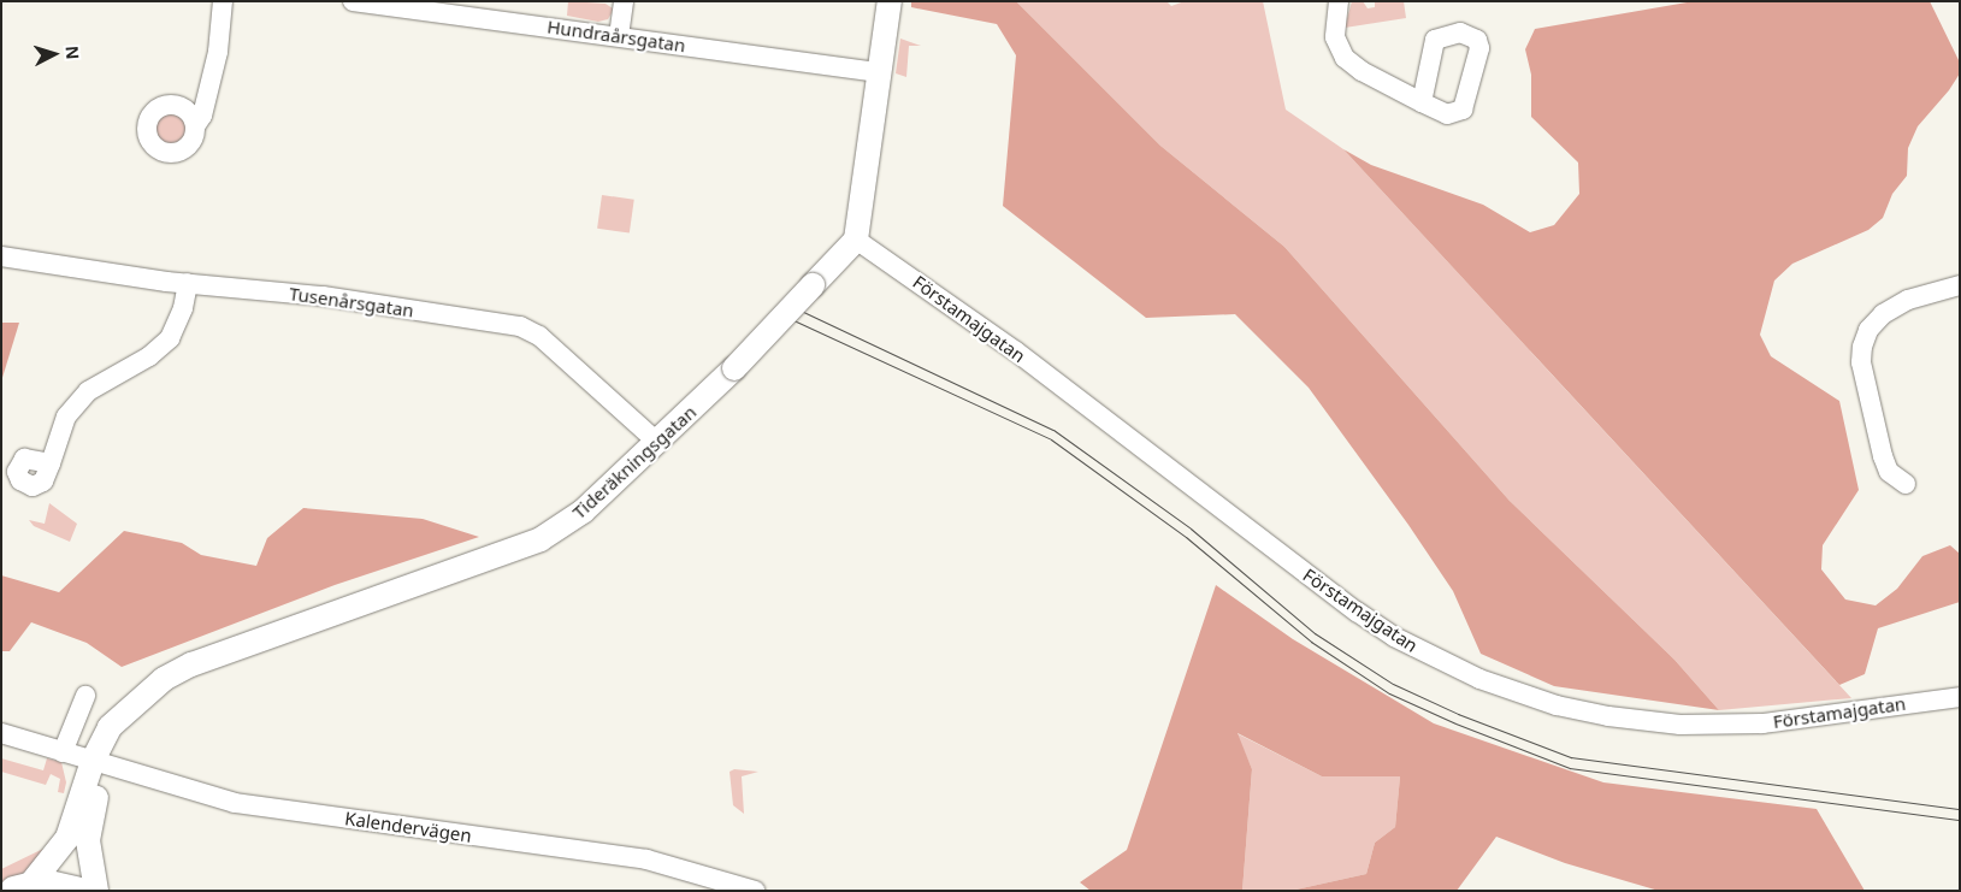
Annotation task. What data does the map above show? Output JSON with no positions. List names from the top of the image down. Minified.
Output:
{"streets":{"street":["Hundraårsgatan","Tusenårsgatan","Förstamajgatan","Tideräkningsgatan","Kalendervägen"]},"crossings":[["Tusenårsgatan","Tideräkningsgatan"],["Förstamajgatan","Tideräkningsgatan"],["Tideräkningsgatan","Kalendervägen"]],"north":"right"}
